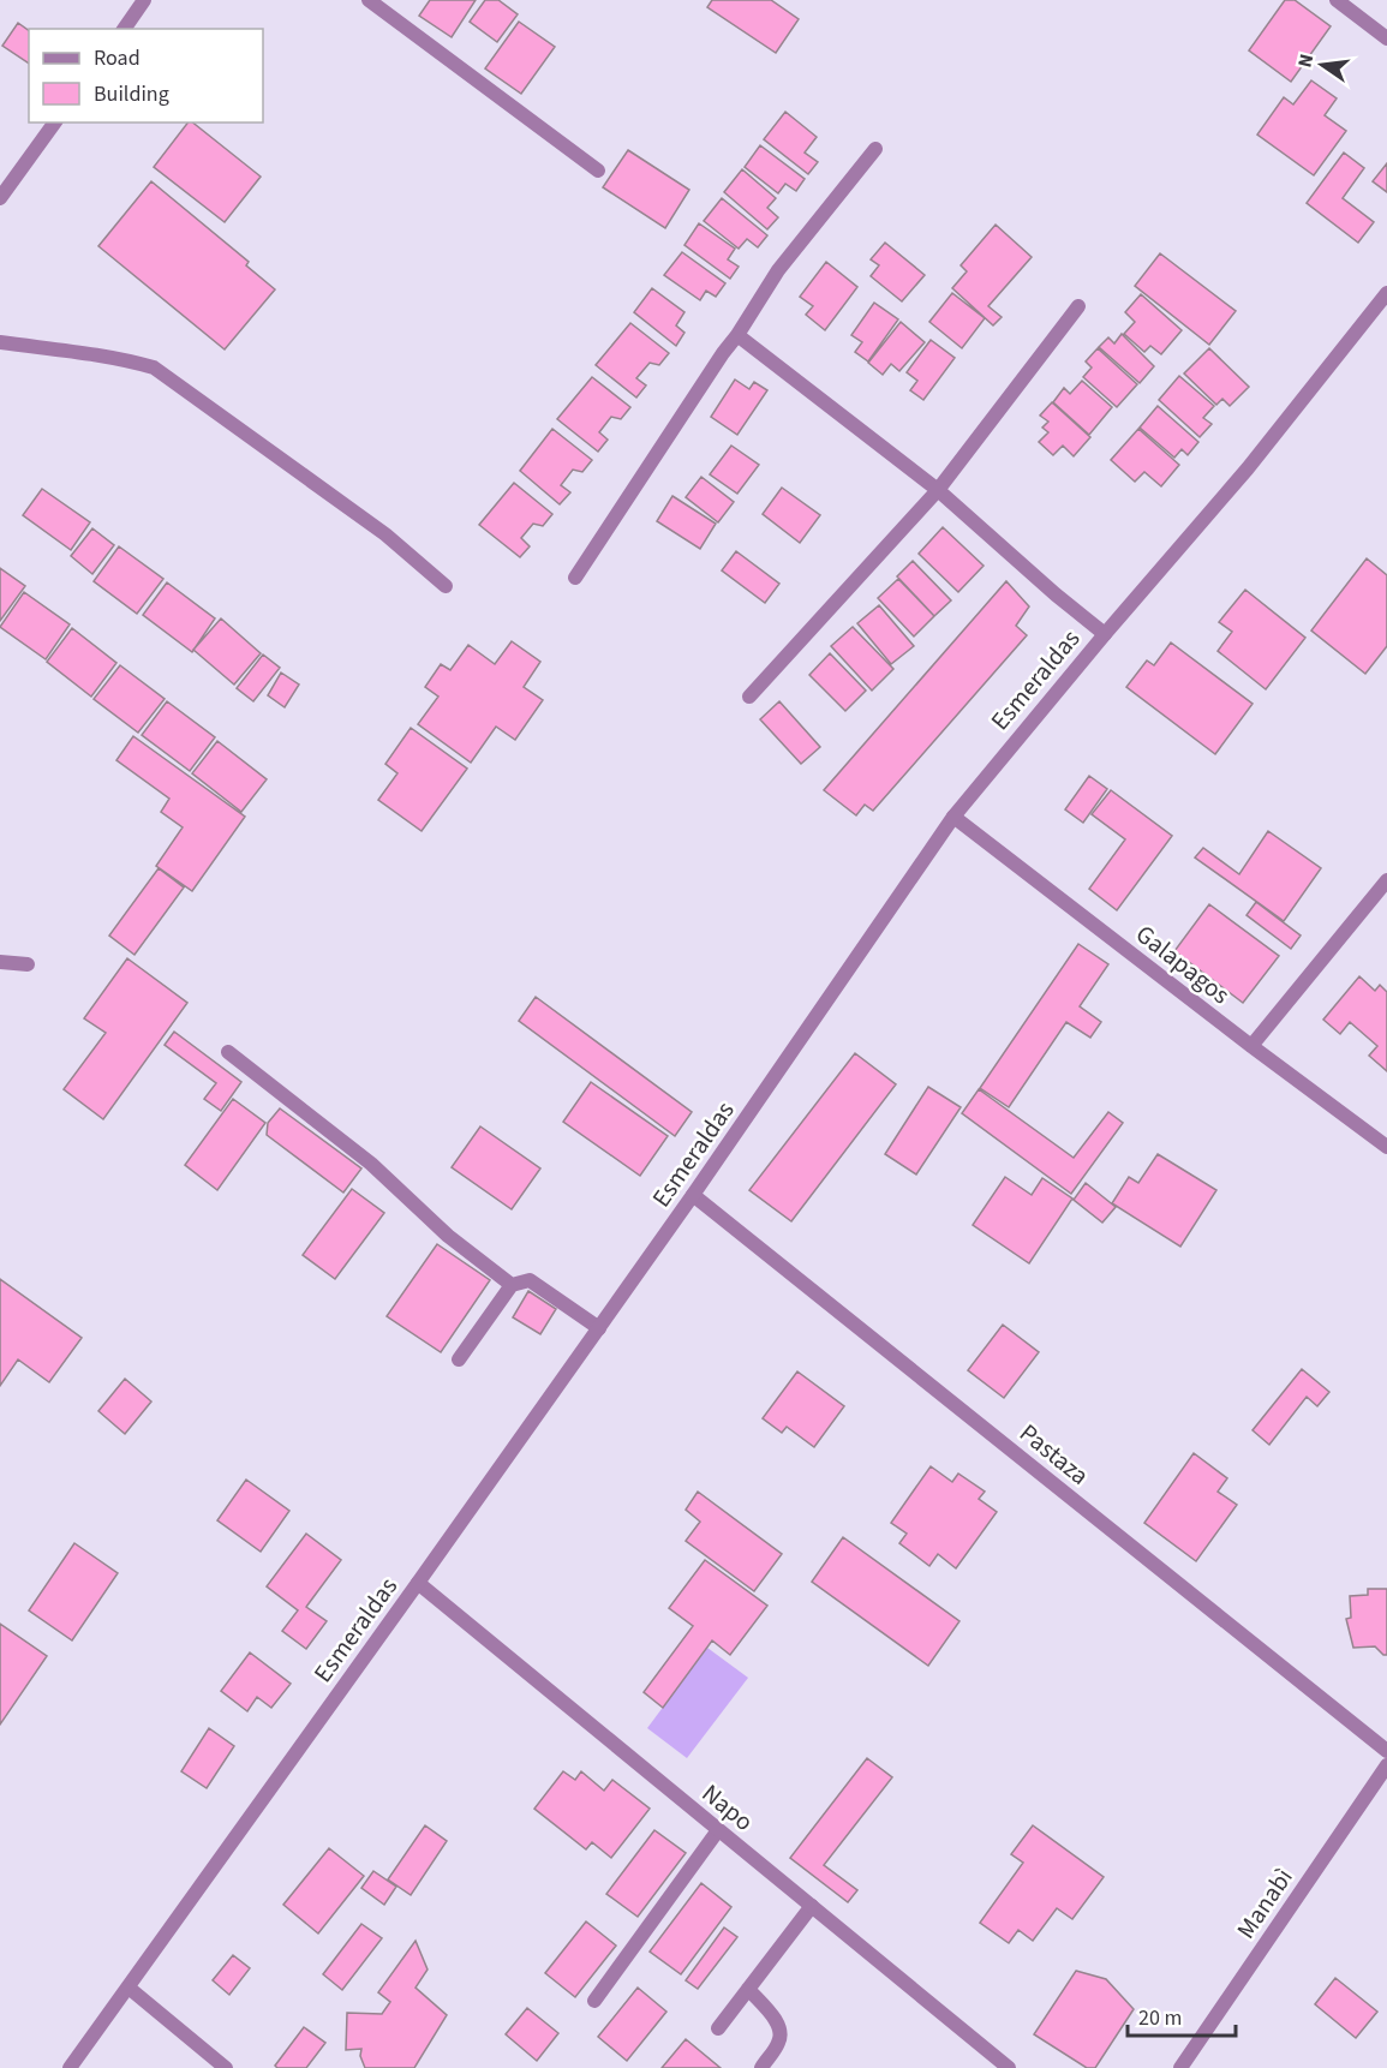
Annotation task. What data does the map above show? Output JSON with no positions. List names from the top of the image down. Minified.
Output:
{"streets":{"street":["Esmeraldas","Galapagos","Pastaza","Napo","Manabì"]},"crossings":[["Esmeraldas","Galapagos"],["Esmeraldas","Pastaza"],["Esmeraldas","Napo"]],"legend":["Road","Building"],"scale_bar":"20 m","north":"left"}
